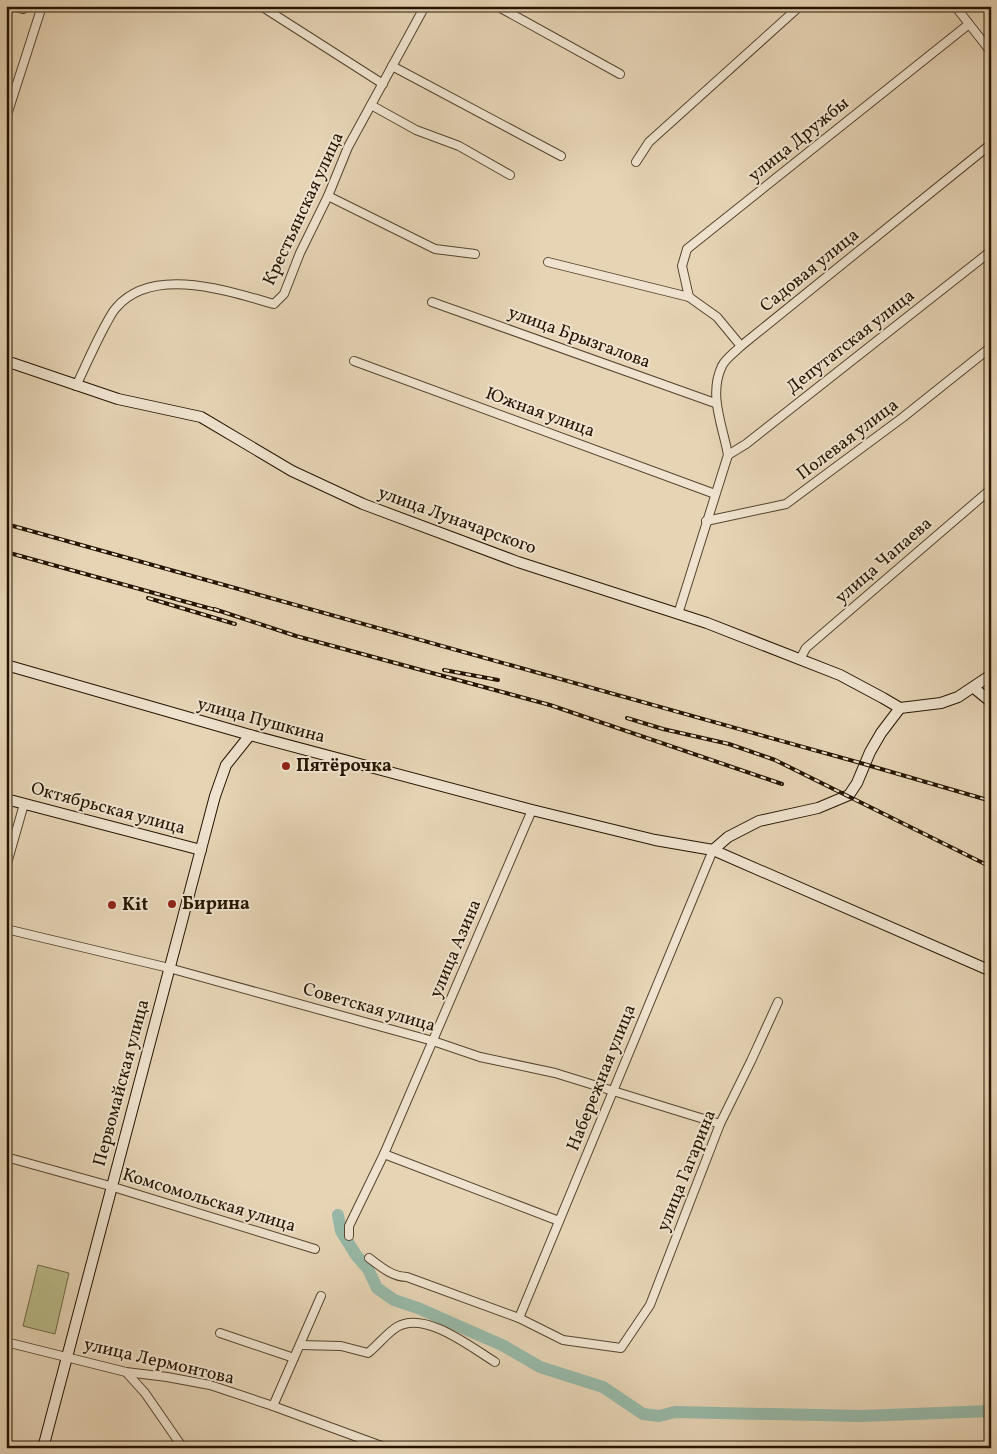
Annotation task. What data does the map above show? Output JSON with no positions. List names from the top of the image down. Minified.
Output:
{"streets":{"street":["улица Дружбы","Крестьянская улица","Садовая улица","улица Брызгалова","Депутатская улица","Южная улица","Полевая улица","улица Луначарского","улица Чапаева","улица Пушкина","Октябрьская улица","улица Азина","Советская улица","Набережная улица","Первомайская улица","улица Гагарина","Комсомольская улица","улица Лермонтова"]},"crossings":[["Крестьянская улица","улица Луначарского"],["Садовая улица","улица Брызгалова"],["Садовая улица","Депутатская улица"],["улица Луначарского","улица Чапаева"],["улица Пушкина","улица Азина"],["улица Пушкина","Набережная улица"],["улица Пушкина","Первомайская улица"],["Октябрьская улица","Первомайская улица"],["улица Азина","Советская улица"],["Советская улица","Набережная улица"],["Советская улица","Первомайская улица"],["Советская улица","улица Гагарина"],["Набережная улица","улица Гагарина"],["Первомайская улица","Комсомольская улица"],["Первомайская улица","улица Лермонтова"]],"places":["Пятёрочка","Бирина","Kit"]}
